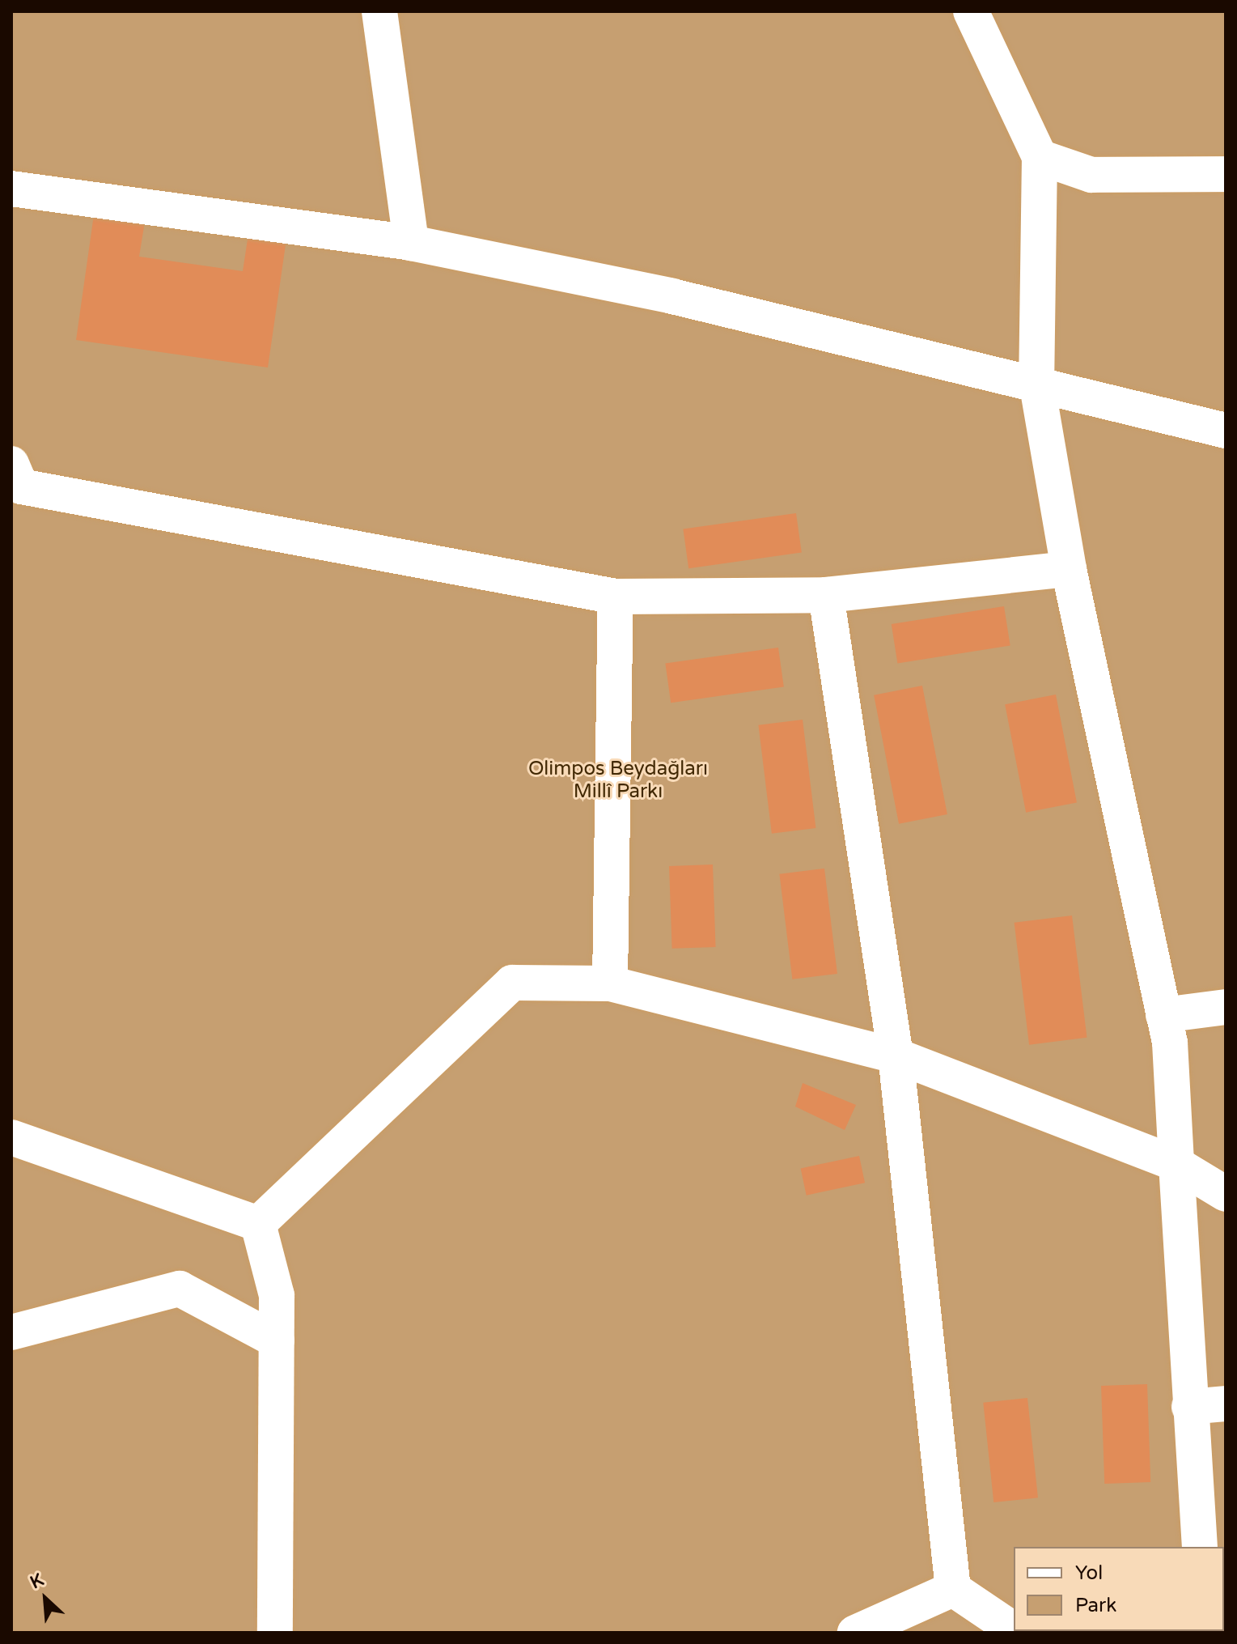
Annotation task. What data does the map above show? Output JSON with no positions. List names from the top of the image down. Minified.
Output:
{"parks":["Olimpos Beydağları Millî Parkı"],"legend":["Yol","Park"],"north":"top left"}
